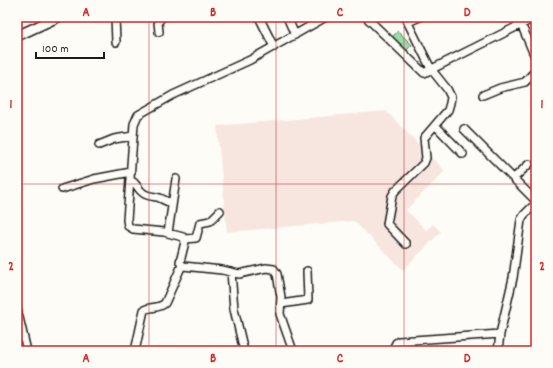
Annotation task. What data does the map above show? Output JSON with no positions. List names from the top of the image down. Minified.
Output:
{"scale_bar":"100 m","grid":{"columns":["A","B","C","D"],"rows":["1","2"]}}
